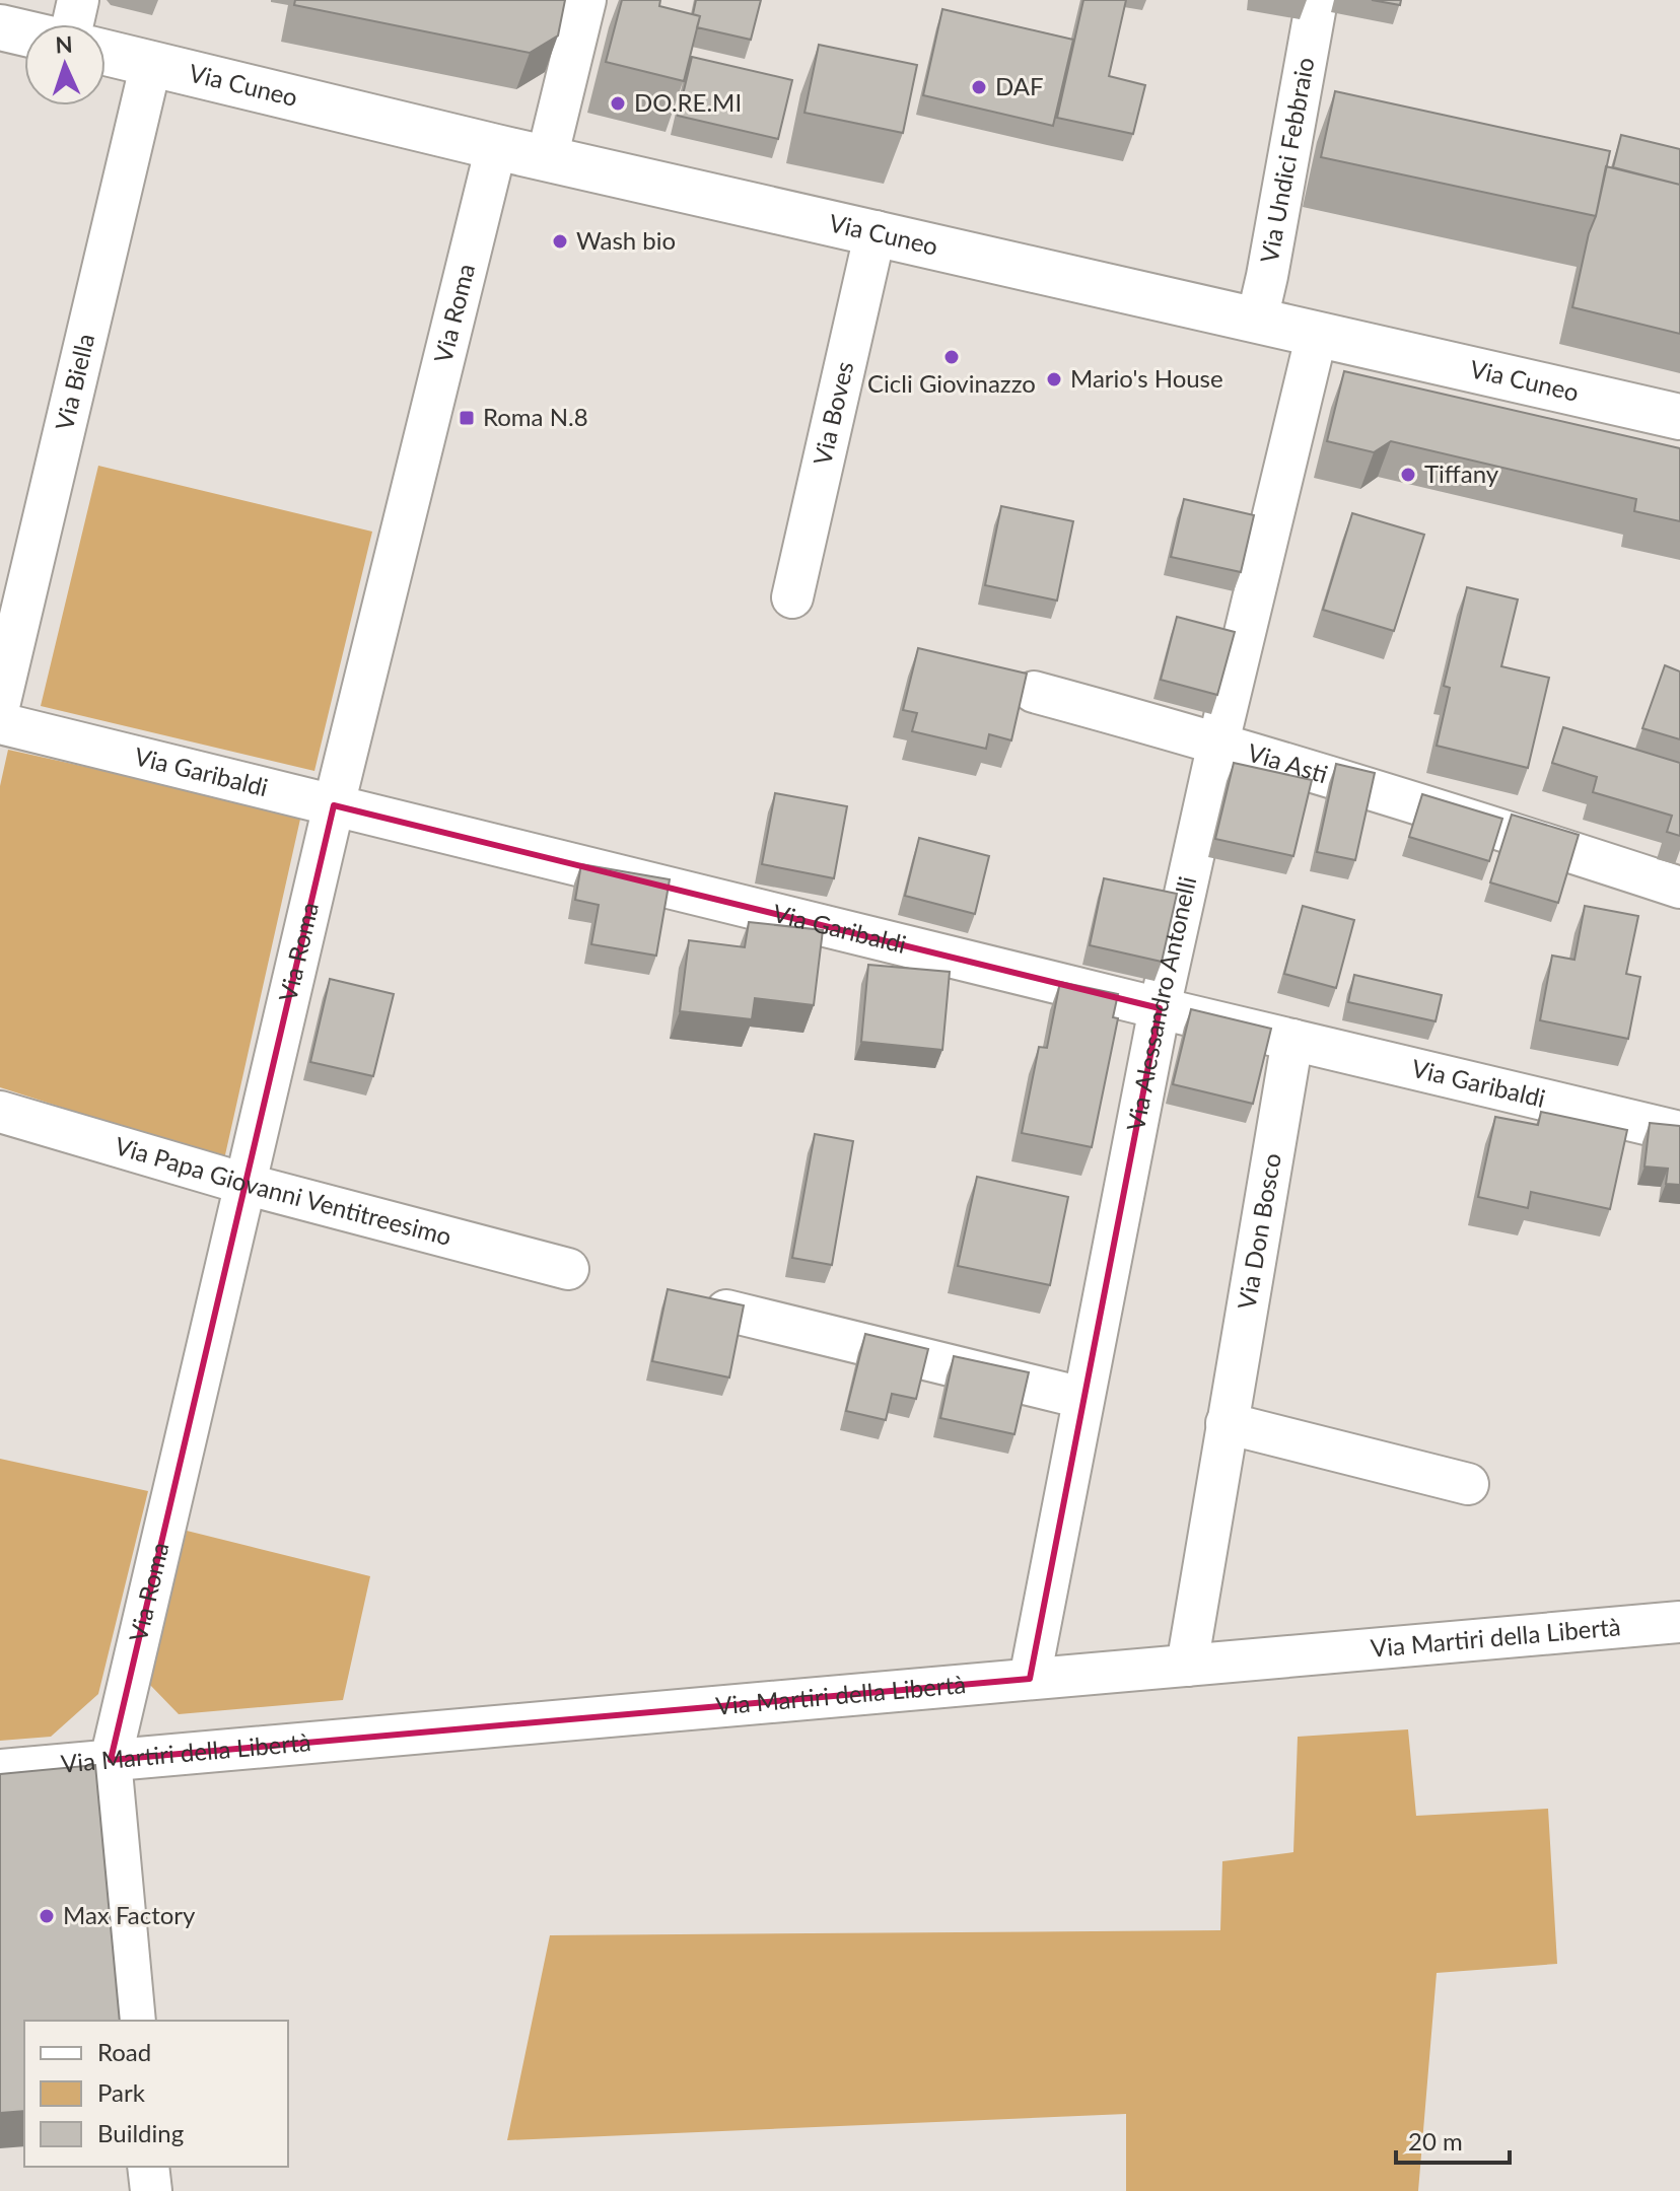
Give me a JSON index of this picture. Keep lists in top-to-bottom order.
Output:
{
  "streets": {
    "main road": ["Via Cuneo"],
    "street": [
      "Via Undici Febbraio",
      "Via Roma",
      "Via Biella",
      "Via Boves",
      "Via Asti",
      "Via Garibaldi",
      "Via Alessandro Antonelli",
      "Via Papa Giovanni Ventitreesimo",
      "Via Don Bosco",
      "Via Martiri della Libertà"
    ]
  },
  "crossings": [
    ["Via Cuneo", "Via Undici Febbraio"],
    ["Via Cuneo", "Via Roma"],
    ["Via Cuneo", "Via Biella"],
    ["Via Cuneo", "Via Boves"],
    ["Via Cuneo", "Via Alessandro Antonelli"],
    ["Via Roma", "Via Garibaldi"],
    ["Via Roma", "Via Papa Giovanni Ventitreesimo"],
    ["Via Roma", "Via Martiri della Libertà"],
    ["Via Asti", "Via Alessandro Antonelli"],
    ["Via Garibaldi", "Via Alessandro Antonelli"],
    ["Via Garibaldi", "Via Don Bosco"],
    ["Via Alessandro Antonelli", "Via Martiri della Libertà"],
    ["Via Don Bosco", "Via Martiri della Libertà"]
  ],
  "places": {
    "other": [
      "DAF",
      "DO.RE.MI",
      "Wash bio",
      "Cicli Giovinazzo",
      "Mario's House",
      "Tiffany",
      "Max Factory"
    ],
    "transit": ["Roma N.8"]
  },
  "legend": ["Road", "Park", "Building"],
  "scale_bar": "20 m",
  "north": "top"
}
